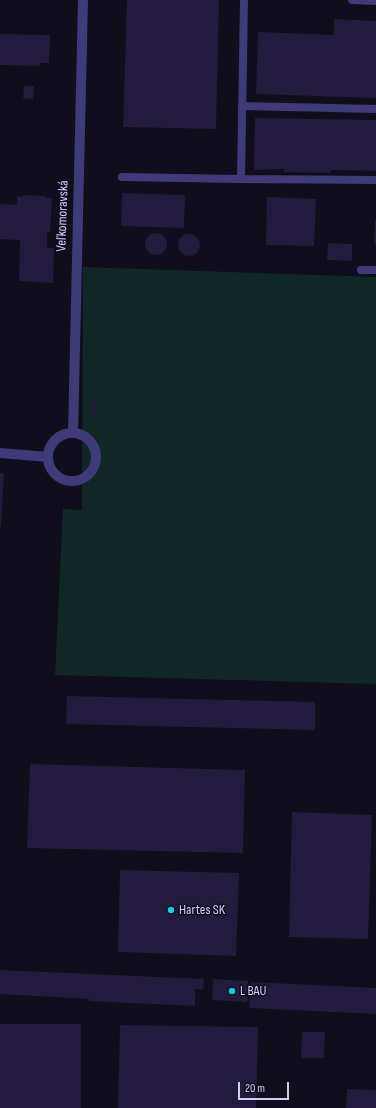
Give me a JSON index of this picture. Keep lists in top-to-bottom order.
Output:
{
  "streets": {
    "street": ["Veľkomoravská"]
  },
  "places": ["Hartes SK", "L BAU"],
  "scale_bar": "20 m"
}
